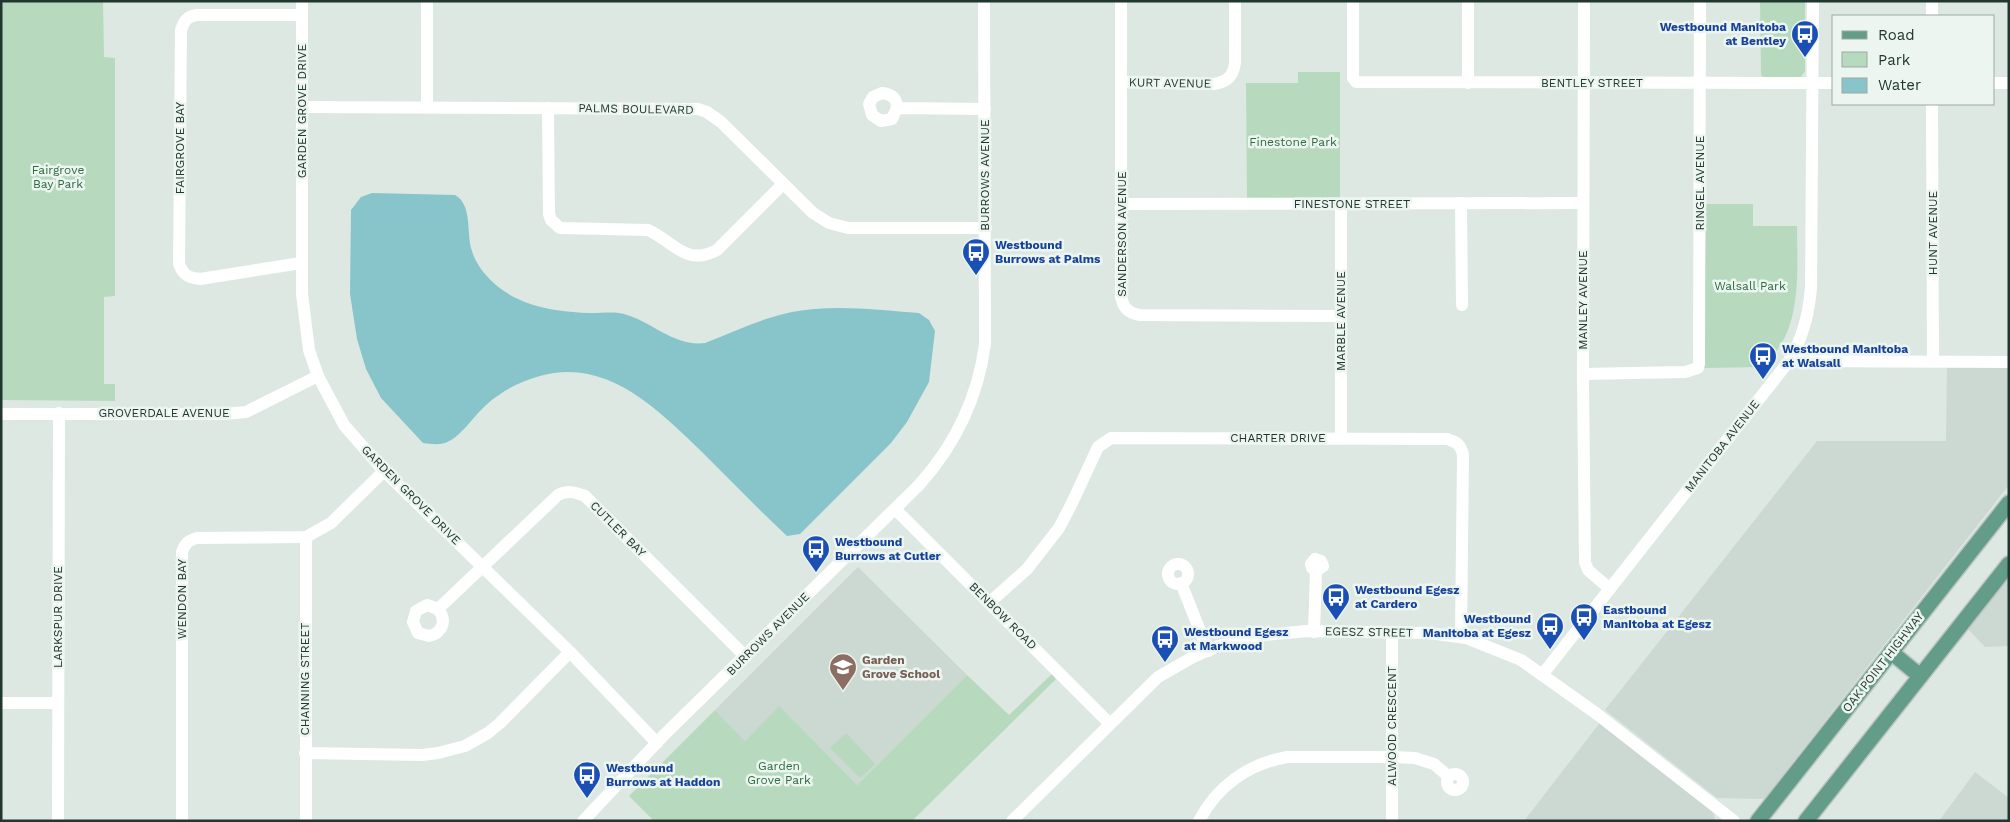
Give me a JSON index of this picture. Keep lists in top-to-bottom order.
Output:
{
  "streets": {
    "main road": ["OAK POINT HIGHWAY"],
    "street": [
      "KURT AVENUE",
      "BENTLEY STREET",
      "PALMS BOULEVARD",
      "GARDEN GROVE DRIVE",
      "FAIRGROVE BAY",
      "BURROWS AVENUE",
      "RINGEL AVENUE",
      "FINESTONE STREET",
      "HUNT AVENUE",
      "SANDERSON AVENUE",
      "MANLEY AVENUE",
      "MARBLE AVENUE",
      "GROVERDALE AVENUE",
      "CHARTER DRIVE",
      "MANITOBA AVENUE",
      "CUTLER BAY",
      "WENDON BAY",
      "BENBOW ROAD",
      "LARKSPUR DRIVE",
      "EGESZ STREET",
      "CHANNING STREET",
      "ALWOOD CRESCENT"
    ]
  },
  "crossings": [
    ["KURT AVENUE", "SANDERSON AVENUE"],
    ["BENTLEY STREET", "RINGEL AVENUE"],
    ["BENTLEY STREET", "MANLEY AVENUE"],
    ["BENTLEY STREET", "MANITOBA AVENUE"],
    ["PALMS BOULEVARD", "GARDEN GROVE DRIVE"],
    ["PALMS BOULEVARD", "BURROWS AVENUE"],
    ["GARDEN GROVE DRIVE", "FAIRGROVE BAY"],
    ["GARDEN GROVE DRIVE", "BURROWS AVENUE"],
    ["GARDEN GROVE DRIVE", "GROVERDALE AVENUE"],
    ["GARDEN GROVE DRIVE", "CUTLER BAY"],
    ["GARDEN GROVE DRIVE", "WENDON BAY"],
    ["BURROWS AVENUE", "CUTLER BAY"],
    ["BURROWS AVENUE", "BENBOW ROAD"],
    ["RINGEL AVENUE", "MANLEY AVENUE"],
    ["FINESTONE STREET", "SANDERSON AVENUE"],
    ["FINESTONE STREET", "MANLEY AVENUE"],
    ["FINESTONE STREET", "MARBLE AVENUE"],
    ["SANDERSON AVENUE", "MARBLE AVENUE"],
    ["MANLEY AVENUE", "MANITOBA AVENUE"],
    ["MARBLE AVENUE", "CHARTER DRIVE"],
    ["GROVERDALE AVENUE", "LARKSPUR DRIVE"],
    ["CHARTER DRIVE", "BENBOW ROAD"],
    ["CHARTER DRIVE", "EGESZ STREET"],
    ["MANITOBA AVENUE", "EGESZ STREET"],
    ["WENDON BAY", "CHANNING STREET"],
    ["BENBOW ROAD", "EGESZ STREET"],
    ["EGESZ STREET", "ALWOOD CRESCENT"]
  ],
  "parks": [
    "Finestone Park",
    "Fairgrove Bay Park",
    "Walsall Park",
    "Garden Grove Park"
  ],
  "places": {
    "bus stop": [
      "Westbound Manitoba at Bentley",
      "Westbound Burrows at Palms",
      "Westbound Manitoba at Walsall",
      "Westbound Burrows at Cutler",
      "Westbound Egesz at Cardero",
      "Eastbound Manitoba at Egesz",
      "Westbound Manitoba at Egesz",
      "Westbound Egesz at Markwood",
      "Westbound Burrows at Haddon"
    ],
    "school or university": ["Garden Grove School"]
  },
  "legend": ["Road", "Park", "Water"]
}
